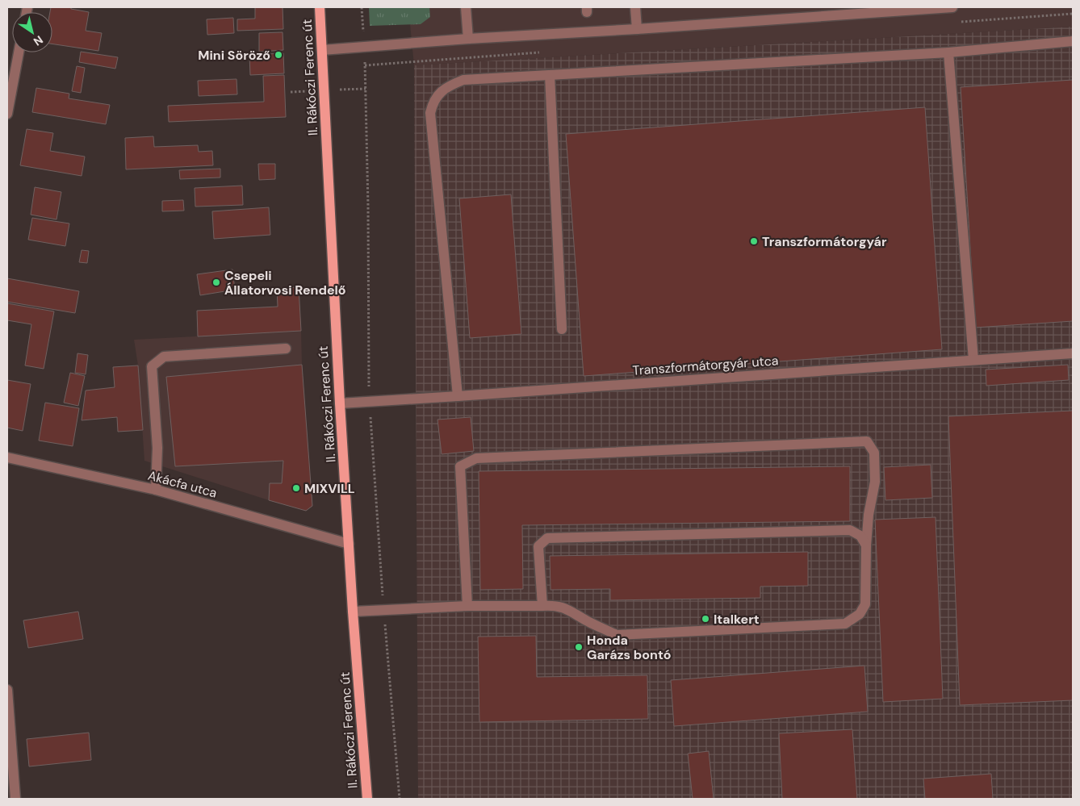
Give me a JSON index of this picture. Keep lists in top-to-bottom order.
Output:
{
  "streets": {
    "main road": ["II. Rákóczi Ferenc út"],
    "street": ["Transzformátorgyár utca", "Akácfa utca"]
  },
  "crossings": [
    ["II. Rákóczi Ferenc út", "Transzformátorgyár utca"],
    ["II. Rákóczi Ferenc út", "Akácfa utca"]
  ],
  "places": [
    "Mini Söröző",
    "Transzformátorgyár",
    "Csepeli Állatorvosi Rendelő",
    "MIXVILL",
    "Italkert",
    "Honda Garázs bontó"
  ],
  "north": "bottom right"
}
